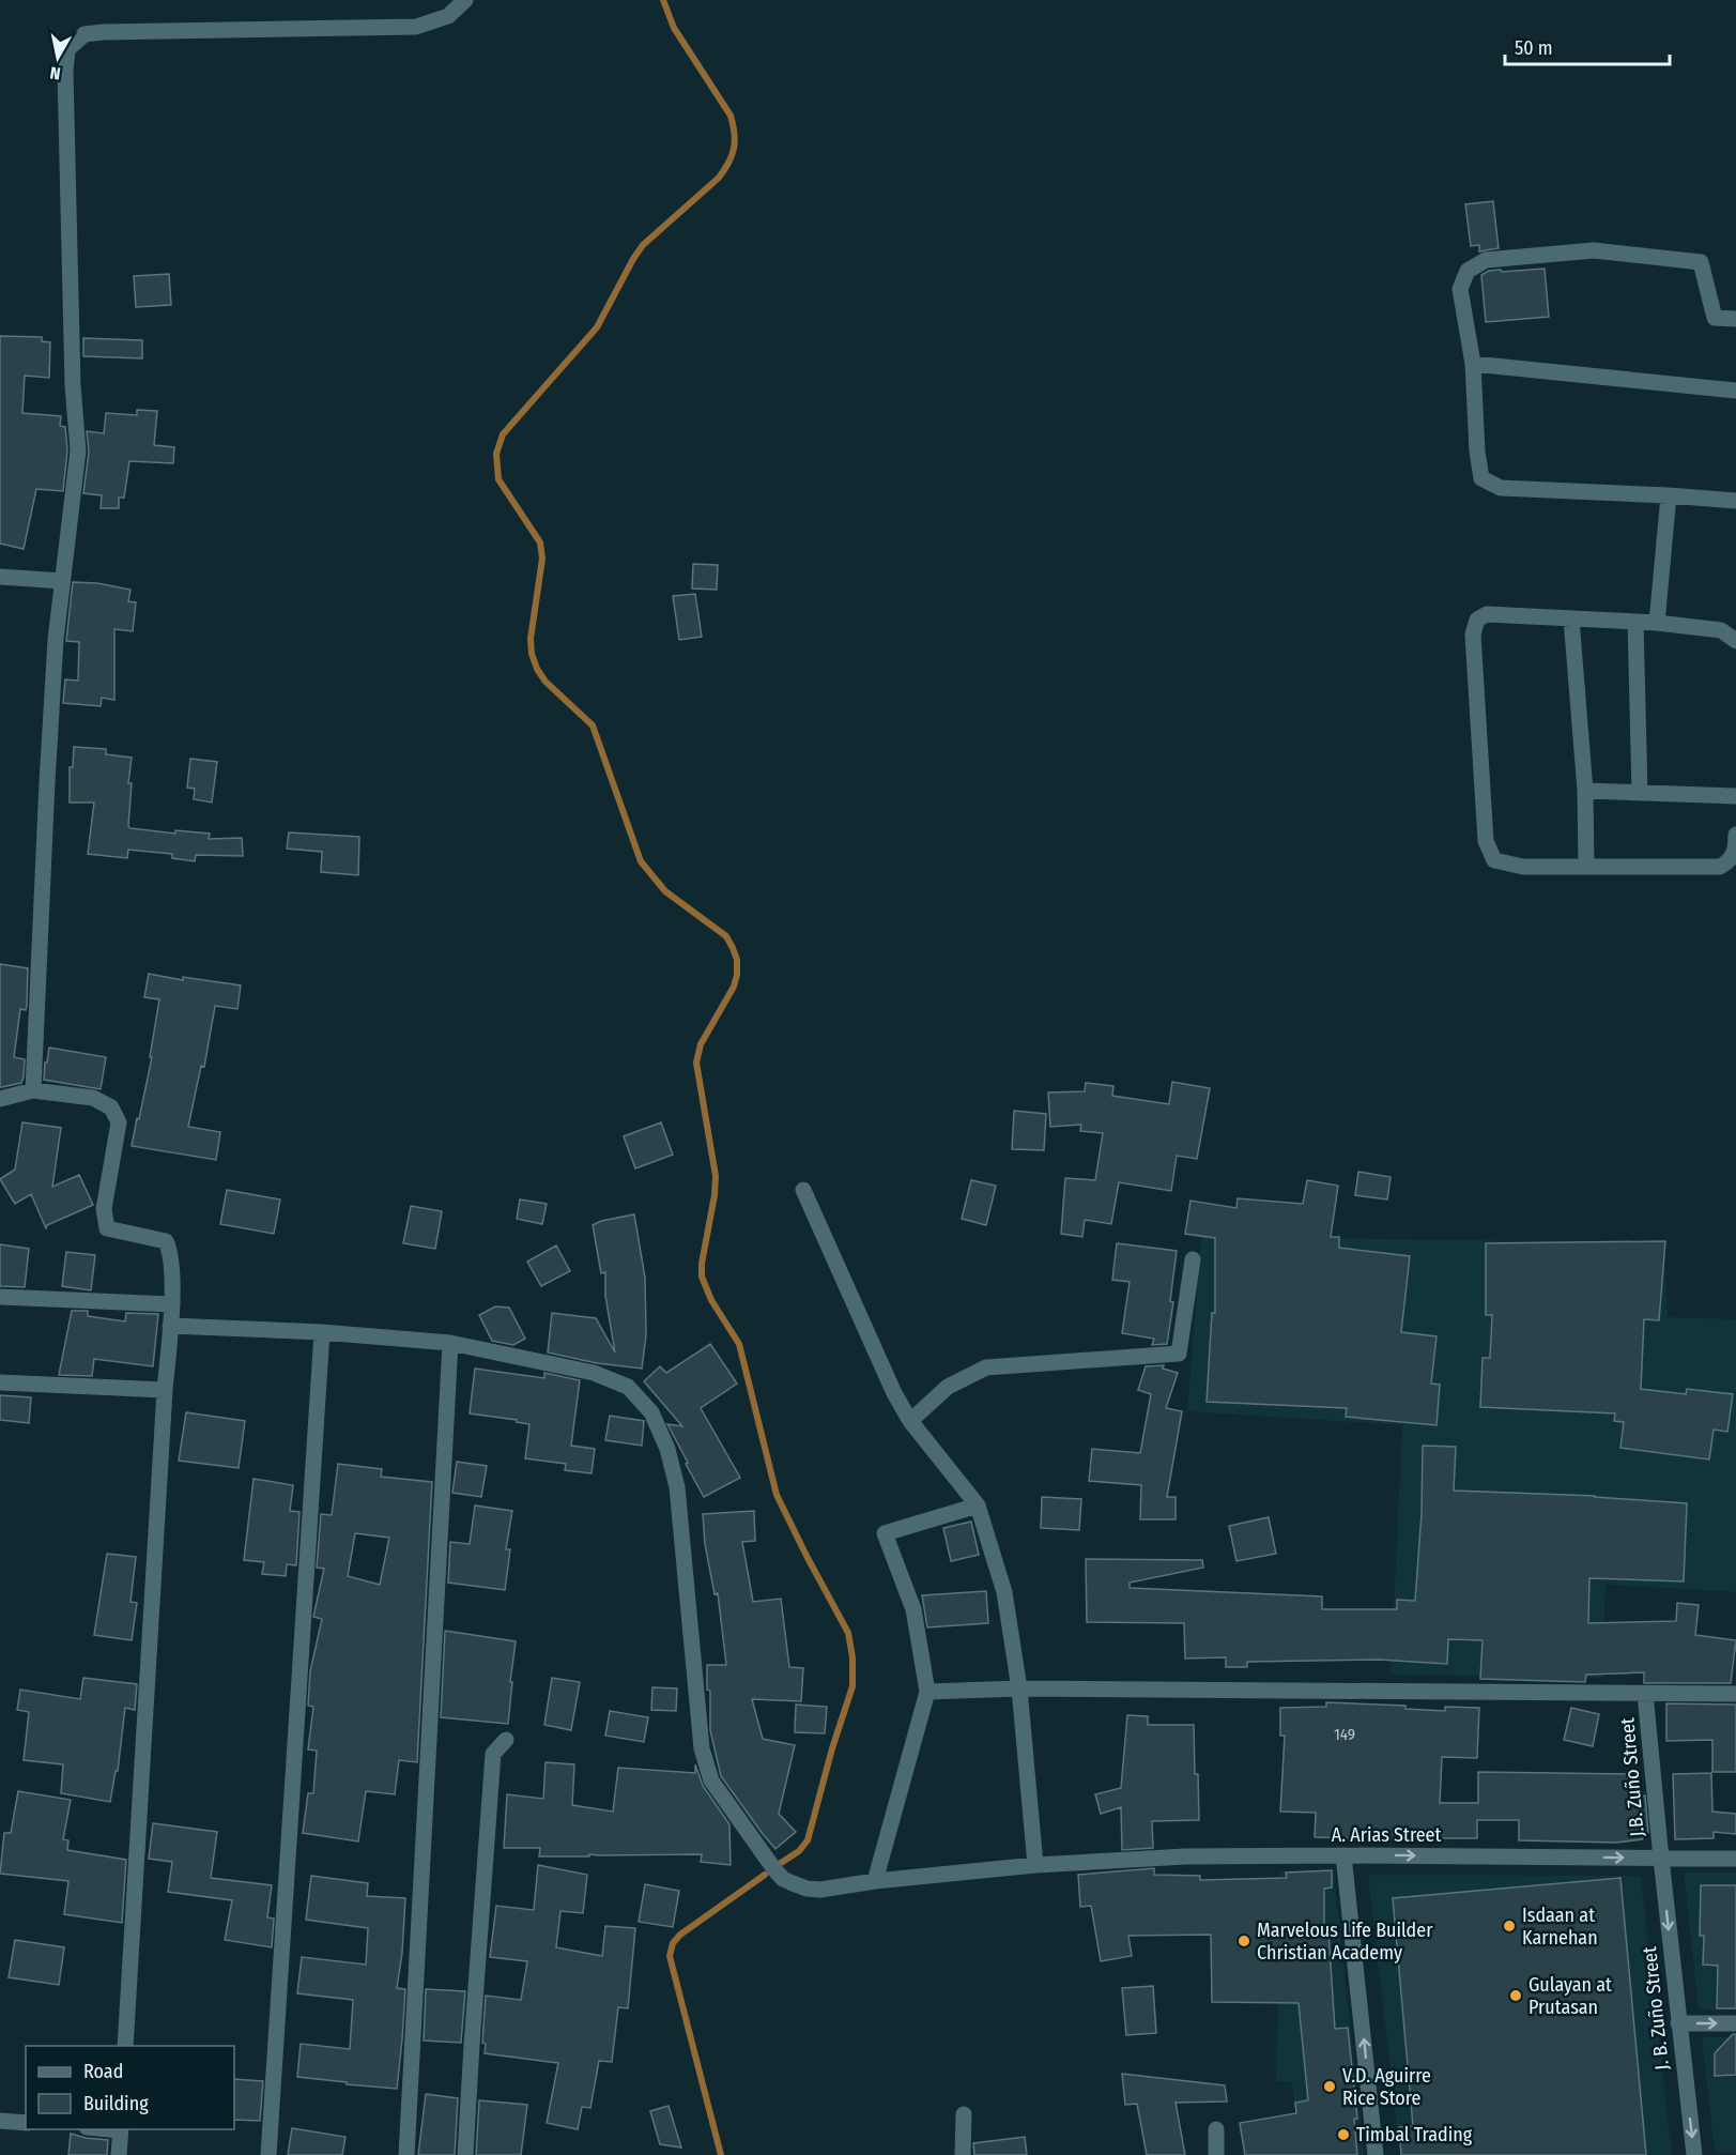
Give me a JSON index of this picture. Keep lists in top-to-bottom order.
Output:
{
  "streets": {
    "street": ["J.B. Zuño Street", "A. Arias Street", "J. B. Zuño Street"]
  },
  "crossings": [
    ["J.B. Zuño Street", "A. Arias Street"],
    ["J.B. Zuño Street", "J. B. Zuño Street"],
    ["A. Arias Street", "J. B. Zuño Street"]
  ],
  "one_way": ["J. B. Zuño Street"],
  "places": [
    "Isdaan at Karnehan",
    "Marvelous Life Builder Christian Academy",
    "Gulayan at Prutasan",
    "V.D. Aguirre Rice Store",
    "Timbal Trading"
  ],
  "house_numbers": ["149"],
  "legend": ["Road", "Building"],
  "scale_bar": "50 m",
  "north": "bottom"
}
